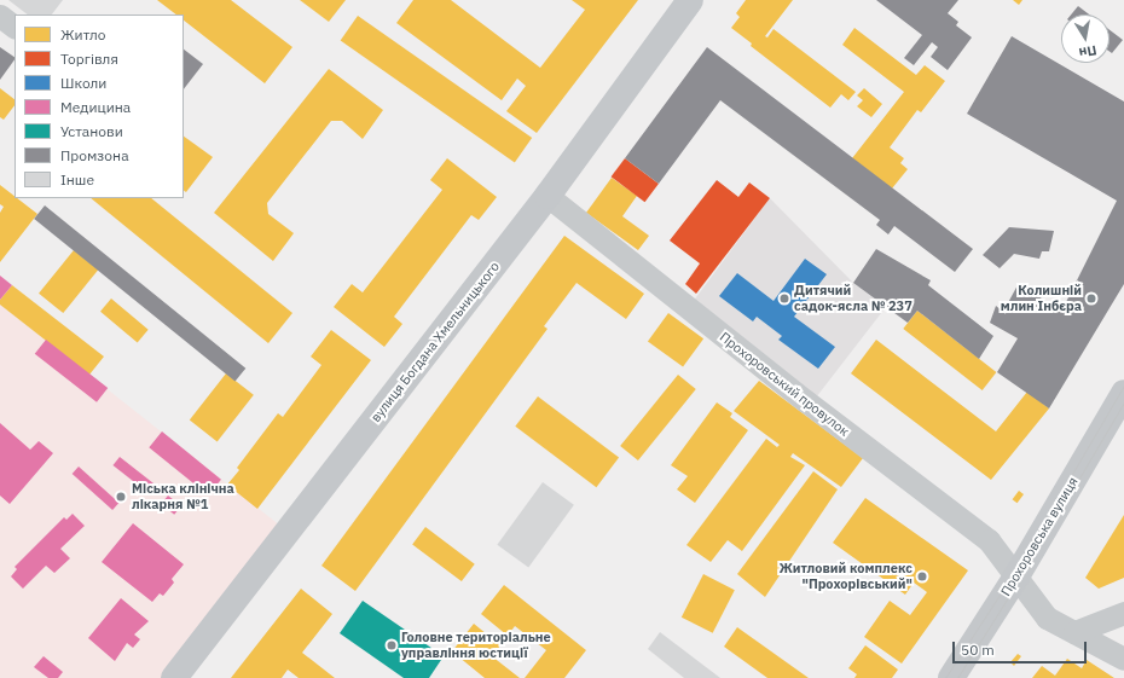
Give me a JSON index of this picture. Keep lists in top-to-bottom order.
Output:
{
  "streets": {
    "main road": ["вулиця Богдана Хмельницького", "Прохоровська вулиця"],
    "street": ["Прохоровський провулок"]
  },
  "crossings": [
    ["вулиця Богдана Хмельницького", "Прохоровський провулок"],
    ["Прохоровський провулок", "Прохоровська вулиця"]
  ],
  "places": [
    "Дитячий садок-ясла № 237",
    "Колишній млин Інбєра",
    "Міська клінічна лікарня №1",
    "Житловий комплекс \"Прохорівський\"",
    "Головне територіальне управління юстиції"
  ],
  "legend": [
    "Житло",
    "Торгівля",
    "Школи",
    "Медицина",
    "Установи",
    "Промзона",
    "Інше"
  ],
  "scale_bar": "50 m",
  "north": "bottom"
}
